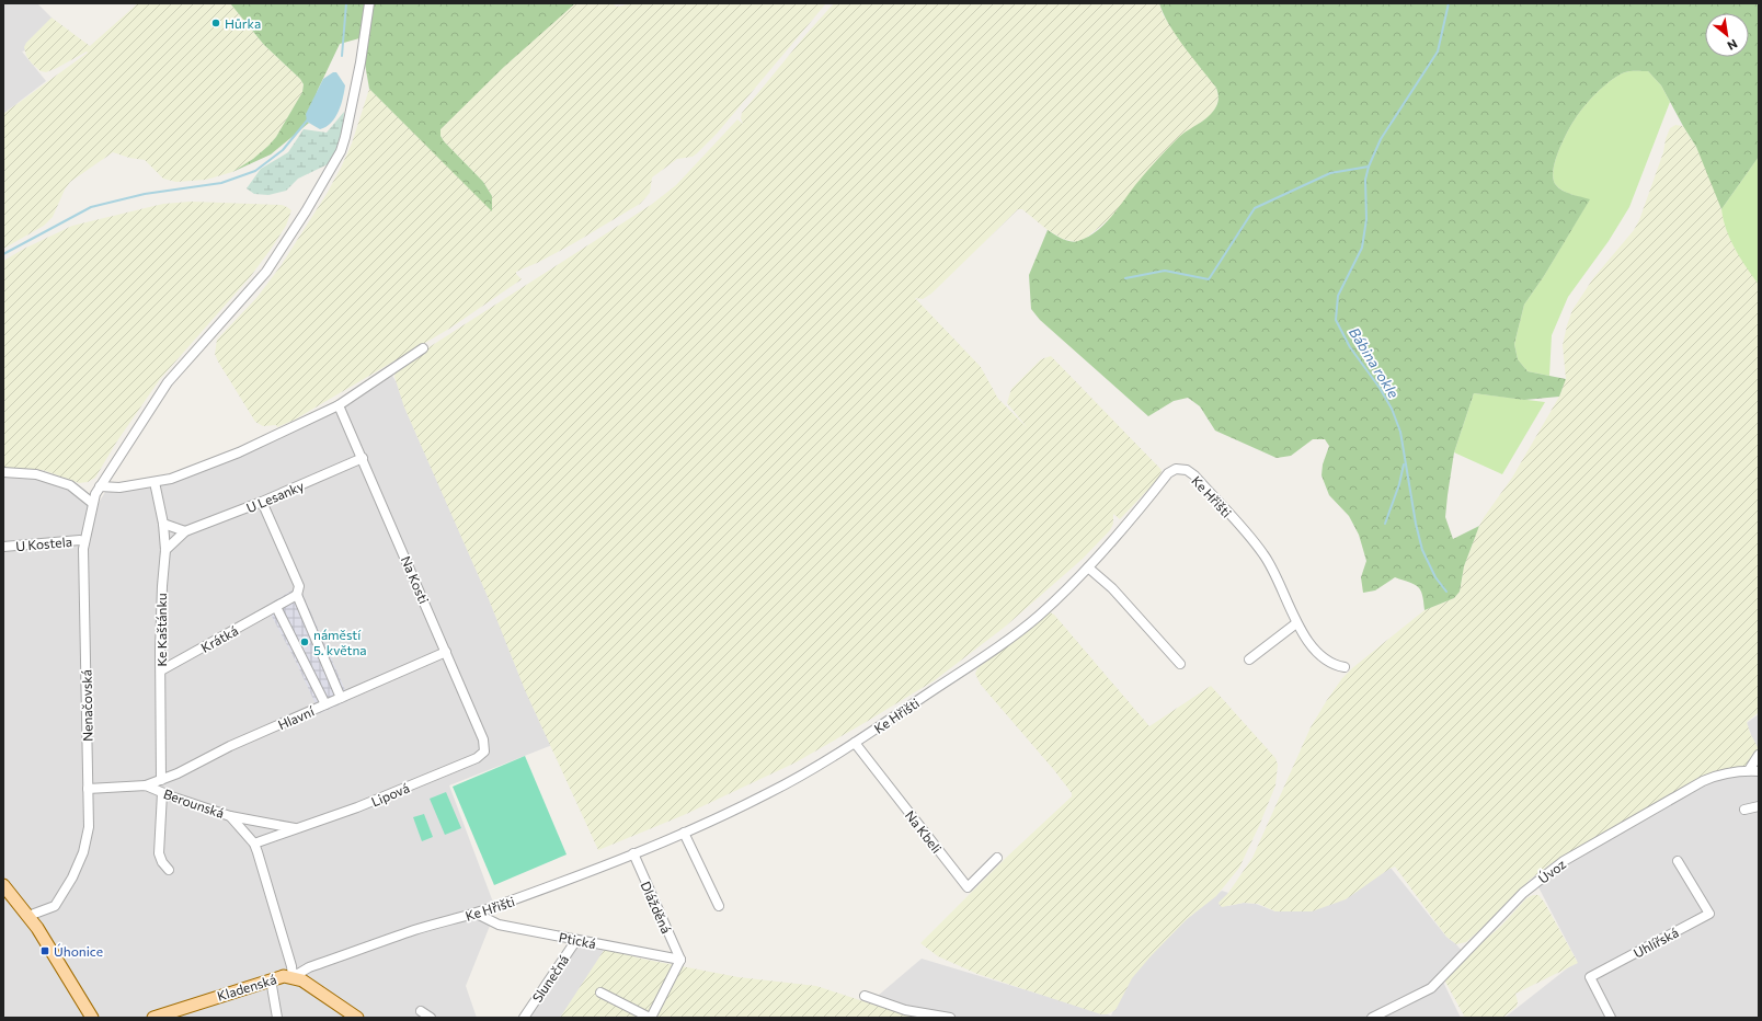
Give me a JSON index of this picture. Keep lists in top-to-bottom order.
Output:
{
  "streets": {
    "main road": ["Kladenská"],
    "street": [
      "U Lesanky",
      "Ke Hřišti",
      "U Kostela",
      "Na Kosti",
      "Ke Kaštánku",
      "Krátká",
      "Nenačovská",
      "Hlavní",
      "Lipová",
      "Berounská",
      "Na Kbeli",
      "Úvoz",
      "Dlážděná",
      "Ptická",
      "Uhlířská",
      "Slunečná"
    ]
  },
  "crossings": [
    ["U Lesanky", "Na Kosti"],
    ["U Lesanky", "Ke Kaštánku"],
    ["Ke Hřišti", "Berounská"],
    ["Ke Hřišti", "Na Kbeli"],
    ["Ke Hřišti", "Dlážděná"],
    ["Ke Hřišti", "Ptická"],
    ["Ke Hřišti", "Kladenská"],
    ["U Kostela", "Nenačovská"],
    ["Na Kosti", "Hlavní"],
    ["Na Kosti", "Lipová"],
    ["Ke Kaštánku", "Krátká"],
    ["Ke Kaštánku", "Hlavní"],
    ["Nenačovská", "Berounská"],
    ["Hlavní", "Berounská"],
    ["Lipová", "Berounská"],
    ["Berounská", "Kladenská"],
    ["Dlážděná", "Ptická"],
    ["Ptická", "Slunečná"]
  ],
  "water": ["Bábina rokle"],
  "places": {
    "other": ["Hůrka", "náměstí 5. května"],
    "transit": ["Úhonice"]
  },
  "north": "bottom right"
}
